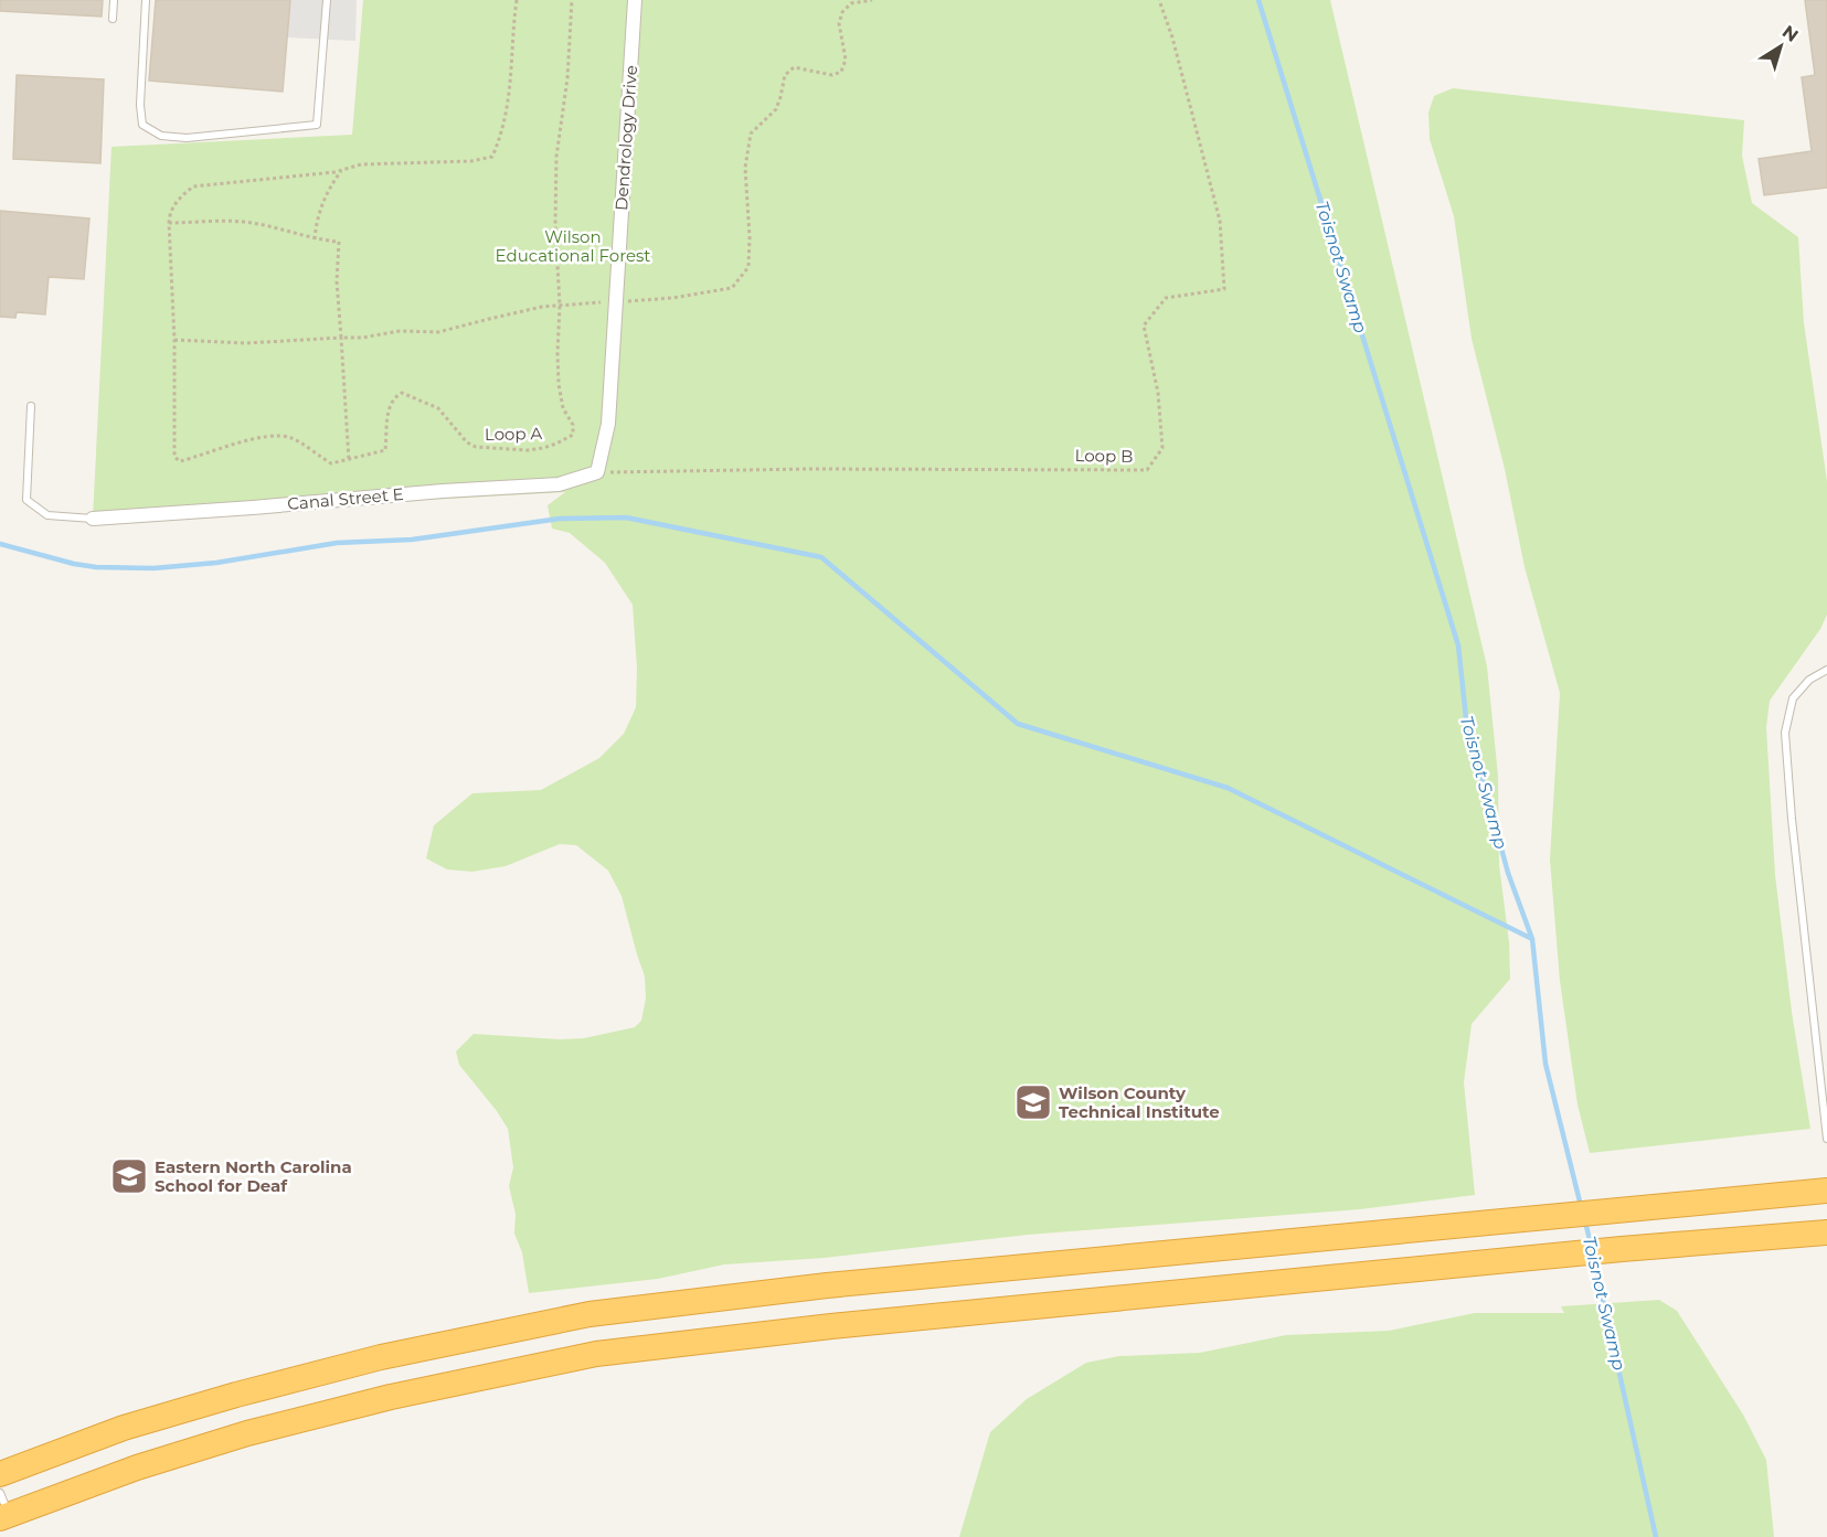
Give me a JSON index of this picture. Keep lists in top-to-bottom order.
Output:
{
  "streets": {
    "street": ["Dendrology Drive", "Canal Street E"],
    "path": ["Loop A", "Loop B"]
  },
  "crossings": [
    ["Dendrology Drive", "Loop B"],
    ["Dendrology Drive", "Canal Street E"],
    ["Loop B", "Canal Street E"]
  ],
  "water": ["Toisnot Swamp"],
  "parks": ["Wilson Educational Forest"],
  "places": {
    "school or university": ["Wilson County Technical Institute", "Eastern North Carolina School for Deaf"]
  },
  "north": "top right"
}
